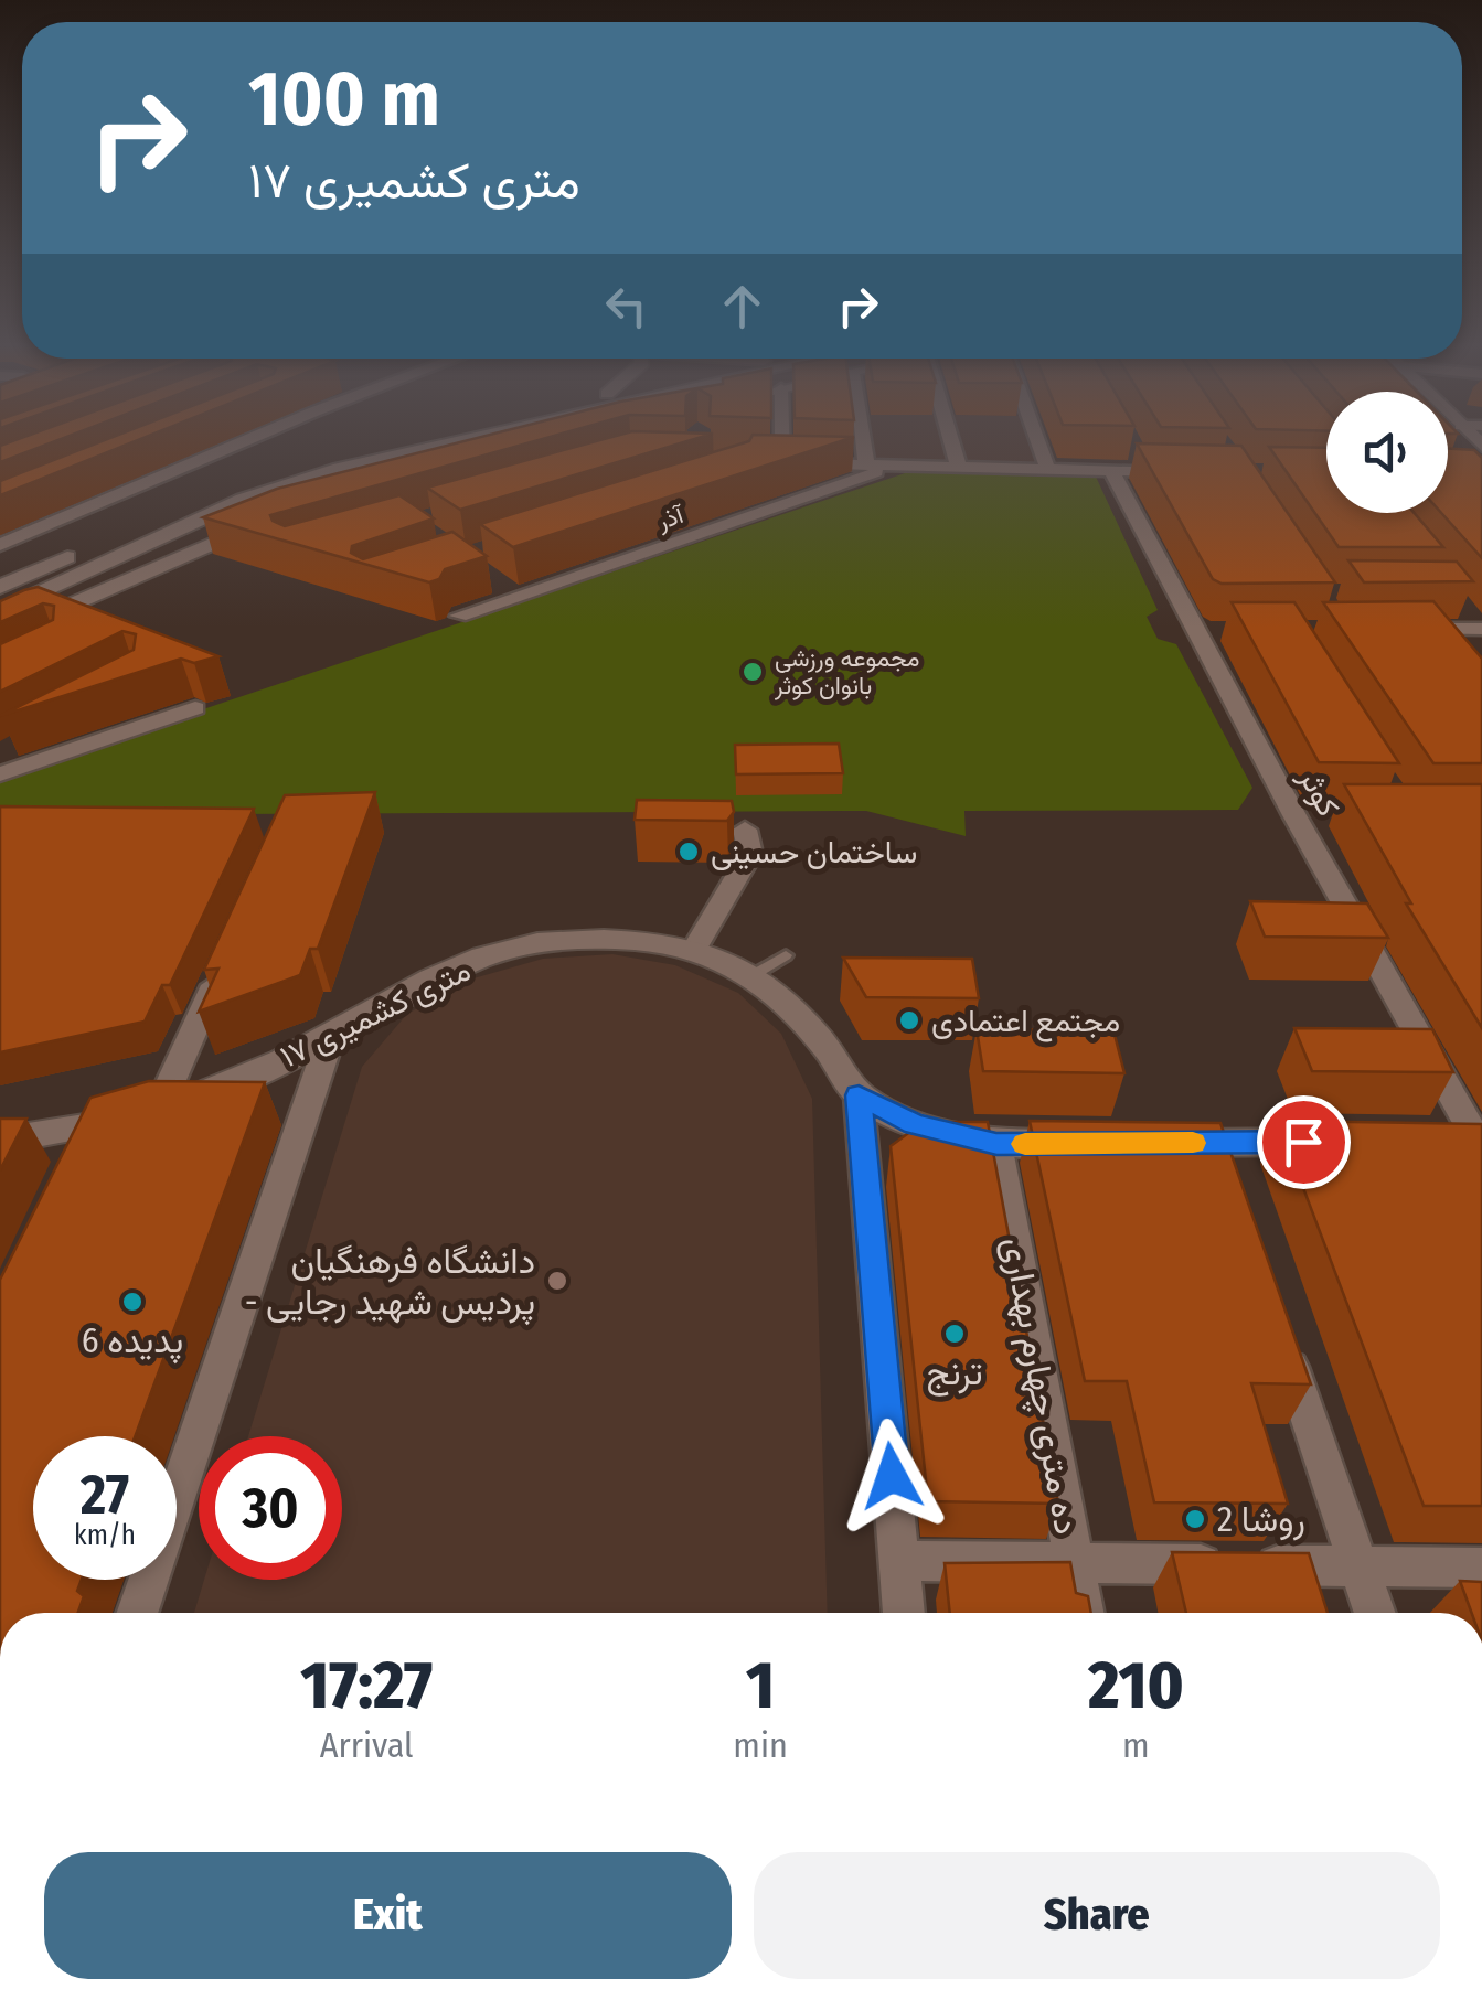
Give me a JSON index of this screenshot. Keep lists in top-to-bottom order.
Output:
{
  "streets": {
    "main road": ["۱۷ متری کشمیری"],
    "street": ["آذر", "کوثر", "ده متری چهارم بهداری"]
  },
  "crossings": [
    ["۱۷ متری کشمیری", "ده متری چهارم بهداری"]
  ],
  "places": [
    "مجموعه ورزشی بانوان کوثر",
    "ساختمان حسینی",
    "مجتمع اعتمادی",
    "دانشگاه فرهنگیان - پردیس شهید رجایی",
    "پدیده 6",
    "ترنج",
    "روشا 2"
  ],
  "page": {
    "turn": ["100 m", "۱۷ متری کشمیری"],
    "speed": "27 km/h",
    "limit": "30",
    "eta": [
      "17:27",
      "Arrival",
      "1",
      "min",
      "210",
      "m"
    ],
    "buttons": ["Exit", "Share"]
  }
}
